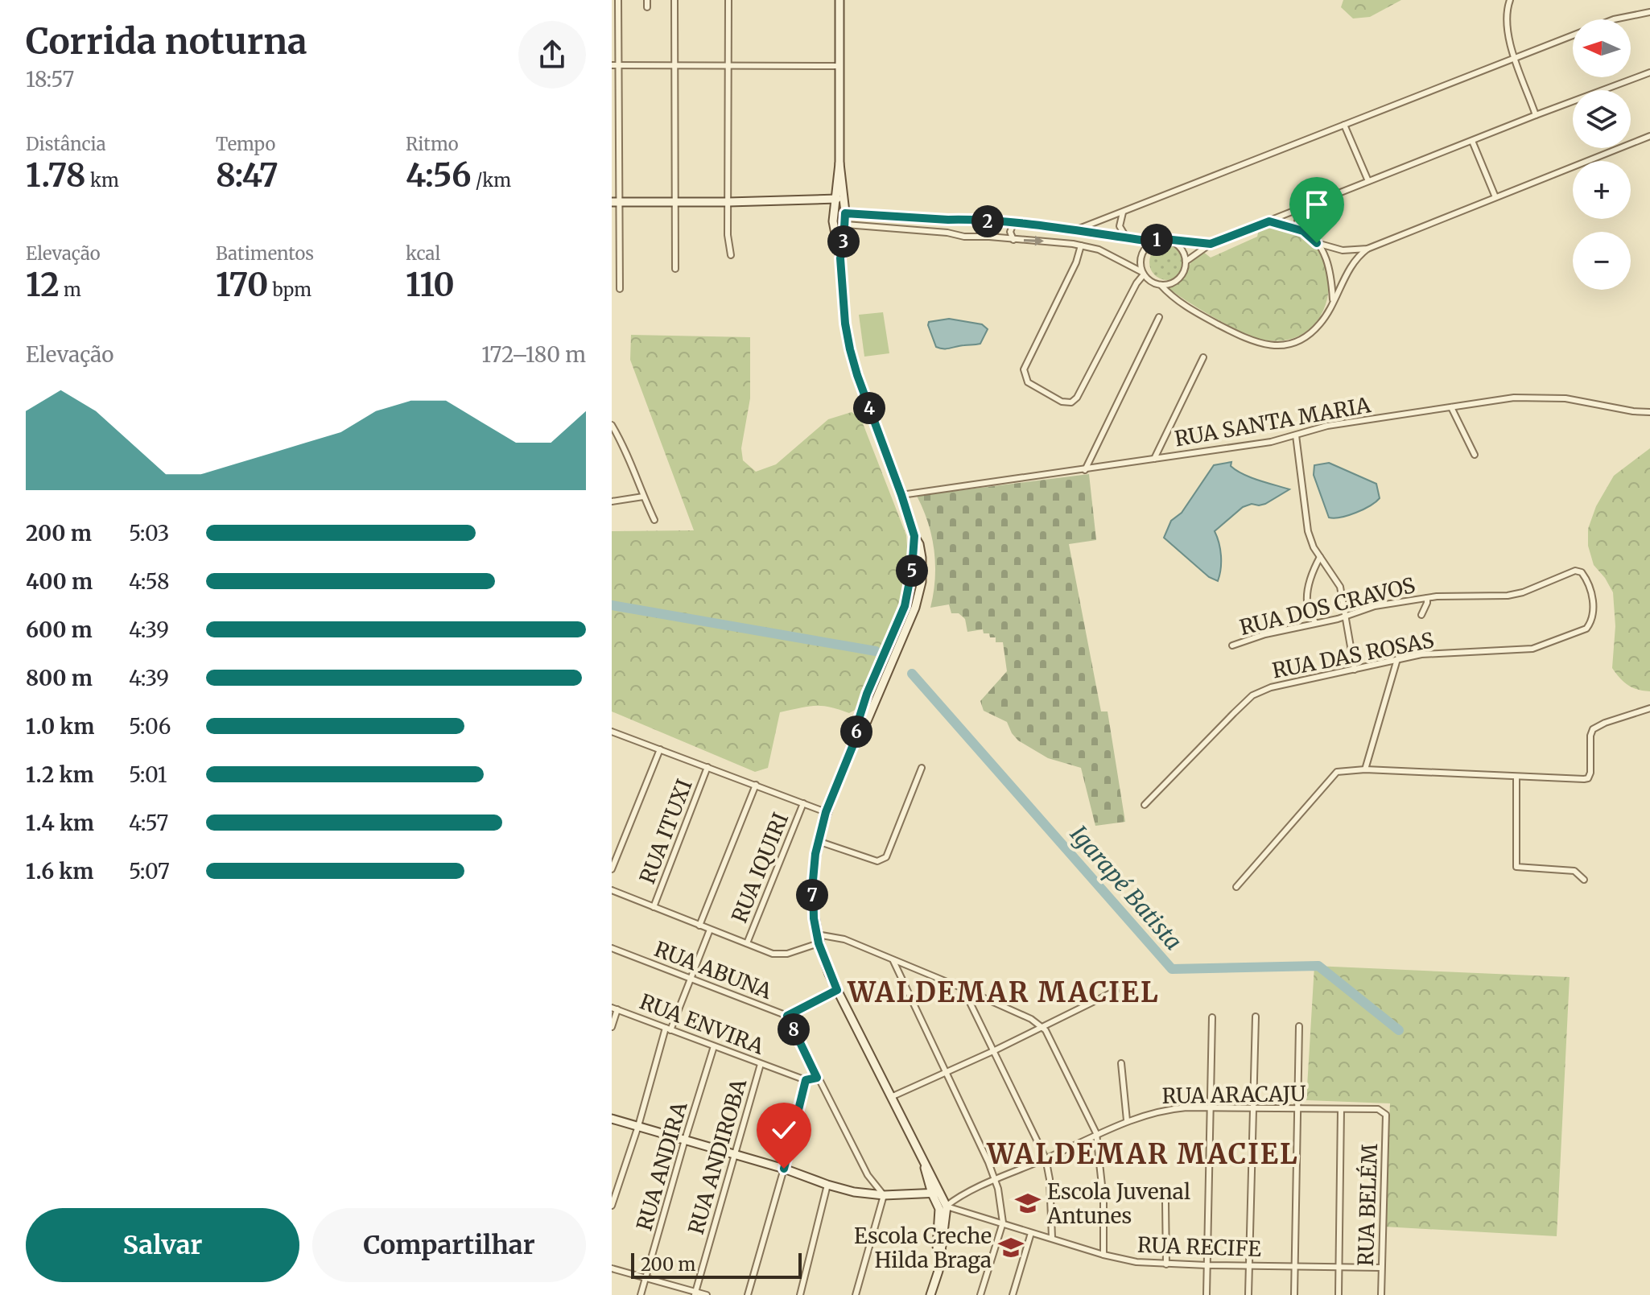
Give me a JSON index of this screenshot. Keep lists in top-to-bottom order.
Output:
{
  "streets": {
    "street": [
      "RUA SANTA MARIA",
      "RUA DOS CRAVOS",
      "RUA DAS ROSAS",
      "RUA ITUXI",
      "RUA IQUIRI",
      "RUA ABUNA",
      "RUA ENVIRA",
      "RUA ARACAJU",
      "RUA ANDIROBA",
      "RUA ANDIRA",
      "RUA BELÉM",
      "RUA RECIFE"
    ]
  },
  "crossings": [
    ["RUA DOS CRAVOS", "RUA DAS ROSAS"],
    ["RUA ENVIRA", "RUA ANDIROBA"],
    ["RUA ENVIRA", "RUA ANDIRA"],
    ["RUA ARACAJU", "RUA BELÉM"],
    ["RUA ARACAJU", "RUA RECIFE"],
    ["RUA BELÉM", "RUA RECIFE"]
  ],
  "districts": ["WALDEMAR MACIEL", "WALDEMAR MACIEL"],
  "water": ["Igarapé Batista"],
  "places": {
    "school or university": ["Escola Juvenal Antunes", "Escola Creche Hilda Braga"]
  },
  "scale_bar": "200 m",
  "north": "left",
  "page": {
    "heading": ["Corrida noturna", "18:57"],
    "map_buttons": ["+", "−"],
    "stats": [
      ["Distância", "1.78 km"],
      ["Tempo", "8:47"],
      ["Ritmo", "4:56 /km"],
      ["Elevação", "12 m"],
      ["Batimentos", "170 bpm"],
      ["kcal", "110"]
    ],
    "pins": [
      "2",
      "1",
      "3",
      "4",
      "5",
      "6",
      "7",
      "8"
    ],
    "chart": ["Elevação", "172–180 m"],
    "list": [
      {
        "name": "200 m",
        "note": "5:03"
      },
      {
        "name": "400 m",
        "note": "4:58"
      },
      {
        "name": "600 m",
        "note": "4:39"
      },
      {
        "name": "800 m",
        "note": "4:39"
      },
      {
        "name": "1.0 km",
        "note": "5:06"
      },
      {
        "name": "1.2 km",
        "note": "5:01"
      },
      {
        "name": "1.4 km",
        "note": "4:57"
      },
      {
        "name": "1.6 km",
        "note": "5:07"
      }
    ],
    "buttons": ["Salvar", "Compartilhar"],
    "scale": "200 m"
  }
}
